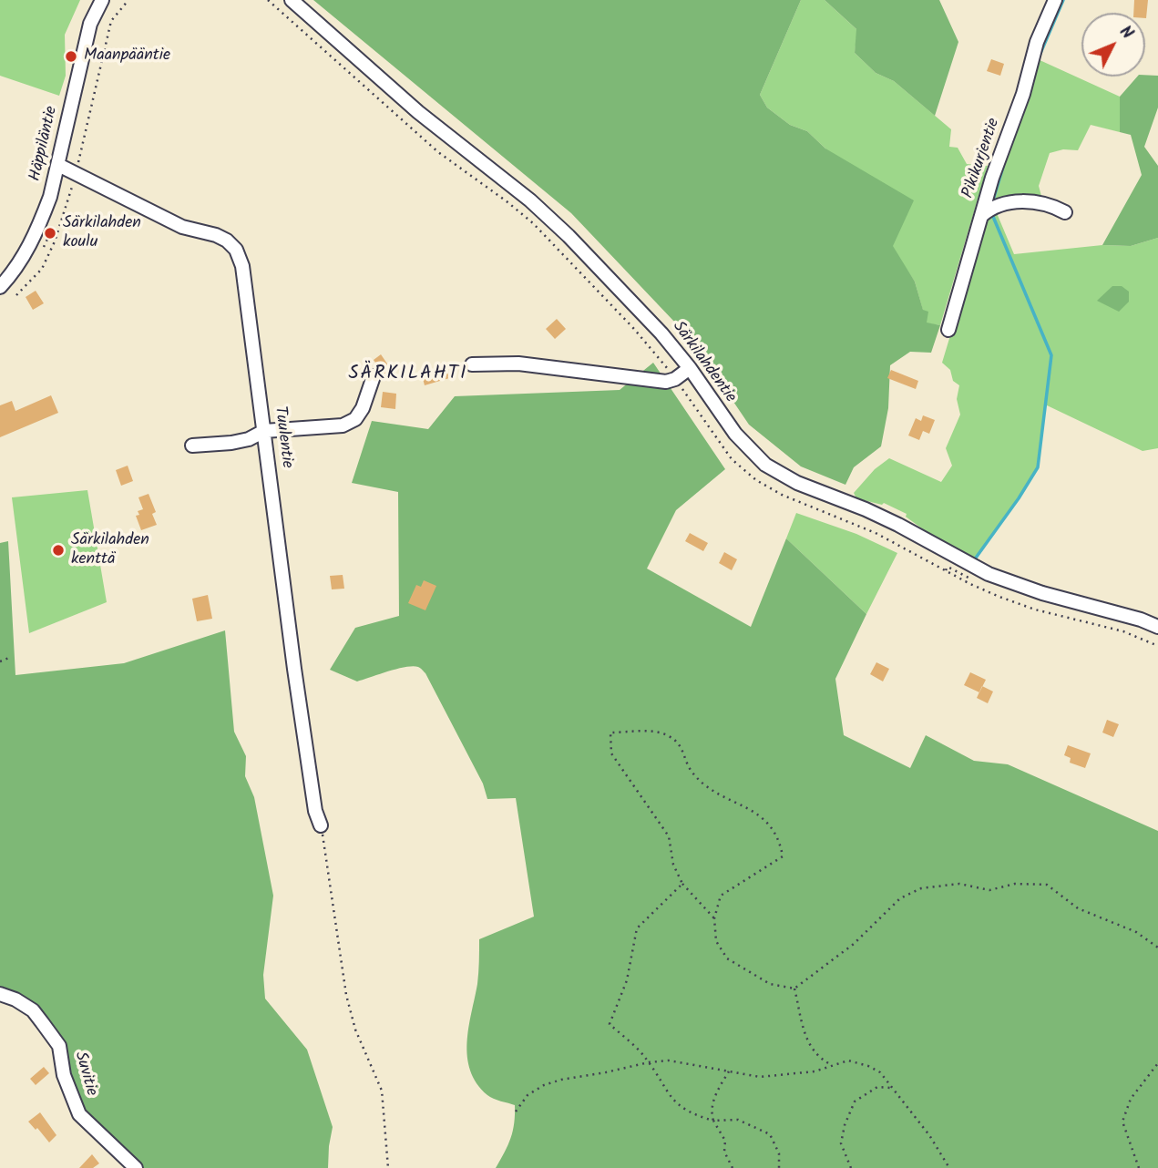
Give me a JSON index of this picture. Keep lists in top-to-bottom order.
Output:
{
  "streets": {
    "street": [
      "Häppiläntie",
      "Pikikurjentie",
      "Särkilahdentie",
      "Tuulentie",
      "Suvitie"
    ]
  },
  "crossings": [
    ["Häppiläntie", "Tuulentie"]
  ],
  "districts": ["SÄRKILAHTI"],
  "places": ["Maanpääntie", "Särkilahden koulu", "Särkilahden kenttä"],
  "north": "top right"
}
